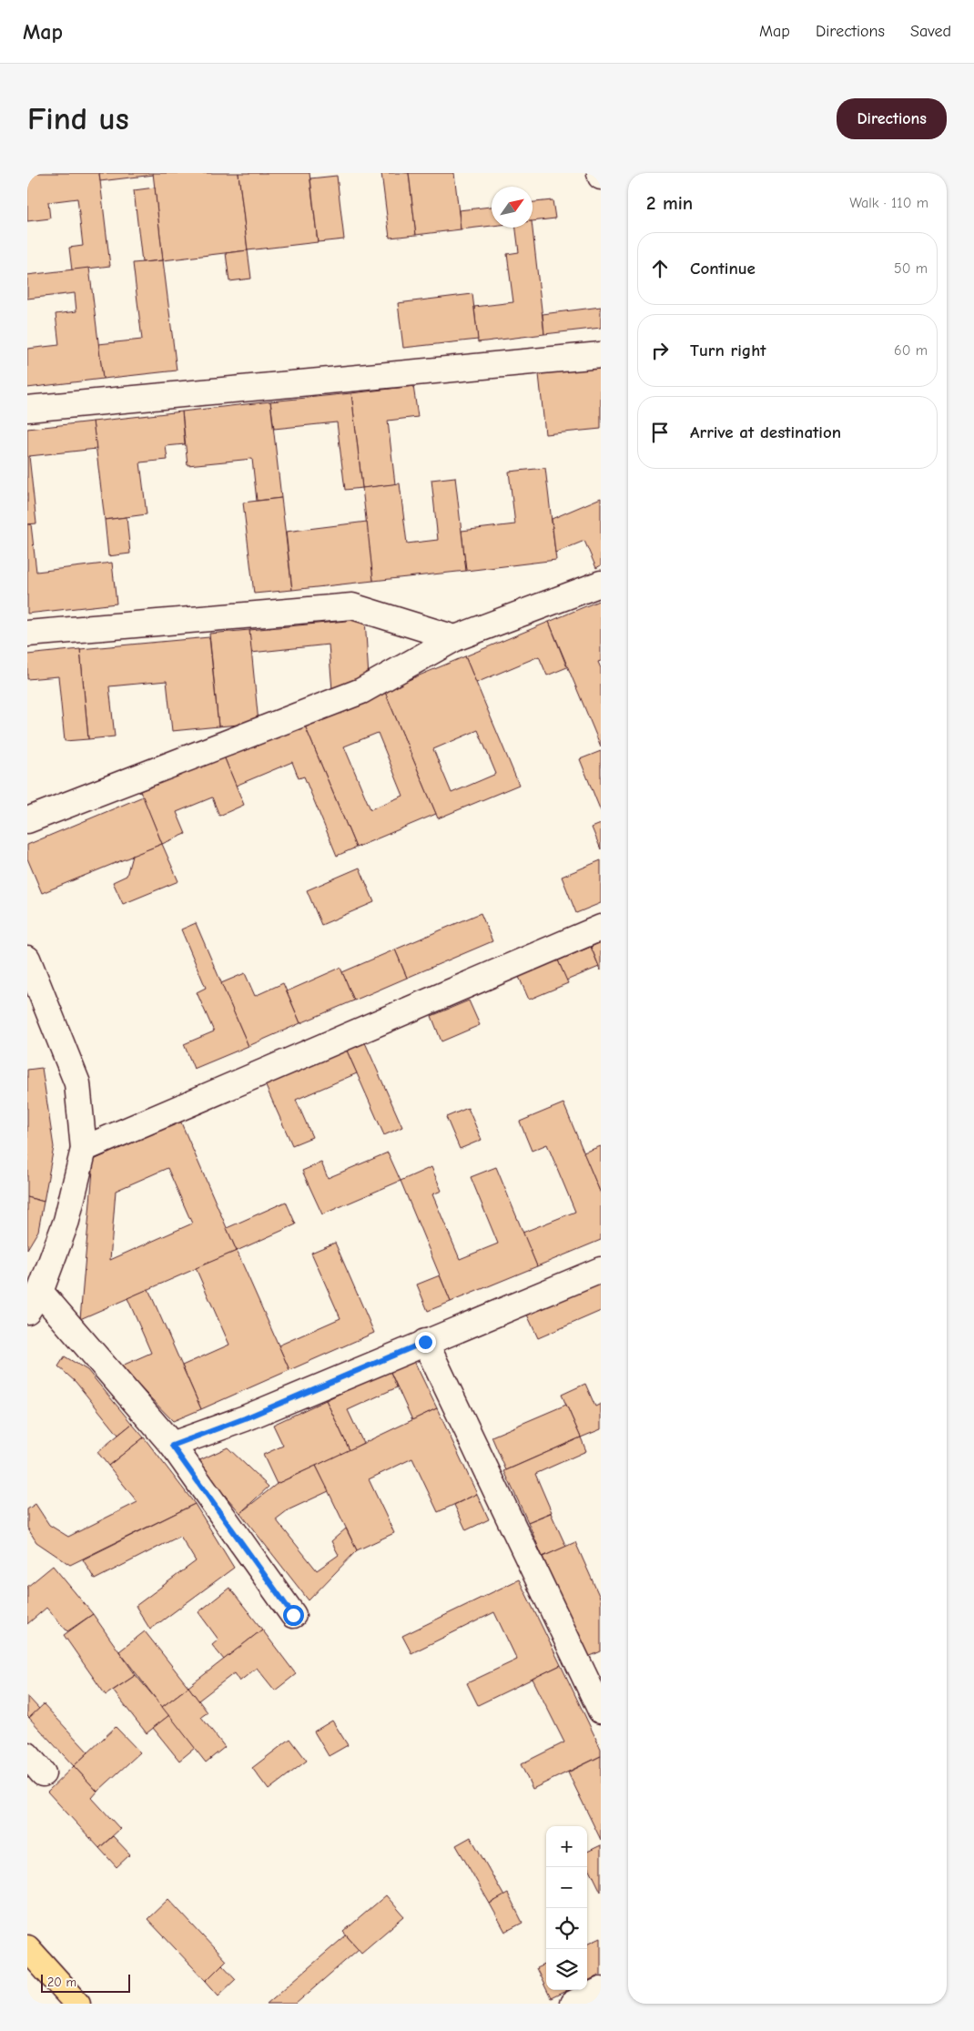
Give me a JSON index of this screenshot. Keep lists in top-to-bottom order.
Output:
{
  "scale_bar": "20 m",
  "north": "top right",
  "page": {
    "header": "Map",
    "nav": ["Map", "Directions", "Saved"],
    "buttons": "Directions",
    "title": "Find us",
    "heading": ["2 min", "Walk · 110 m"],
    "list": [
      ["Continue", "50 m"],
      ["Turn right", "60 m"],
      "Arrive at destination"
    ],
    "map_buttons": ["+", "−"],
    "scale": "20 m"
  }
}
